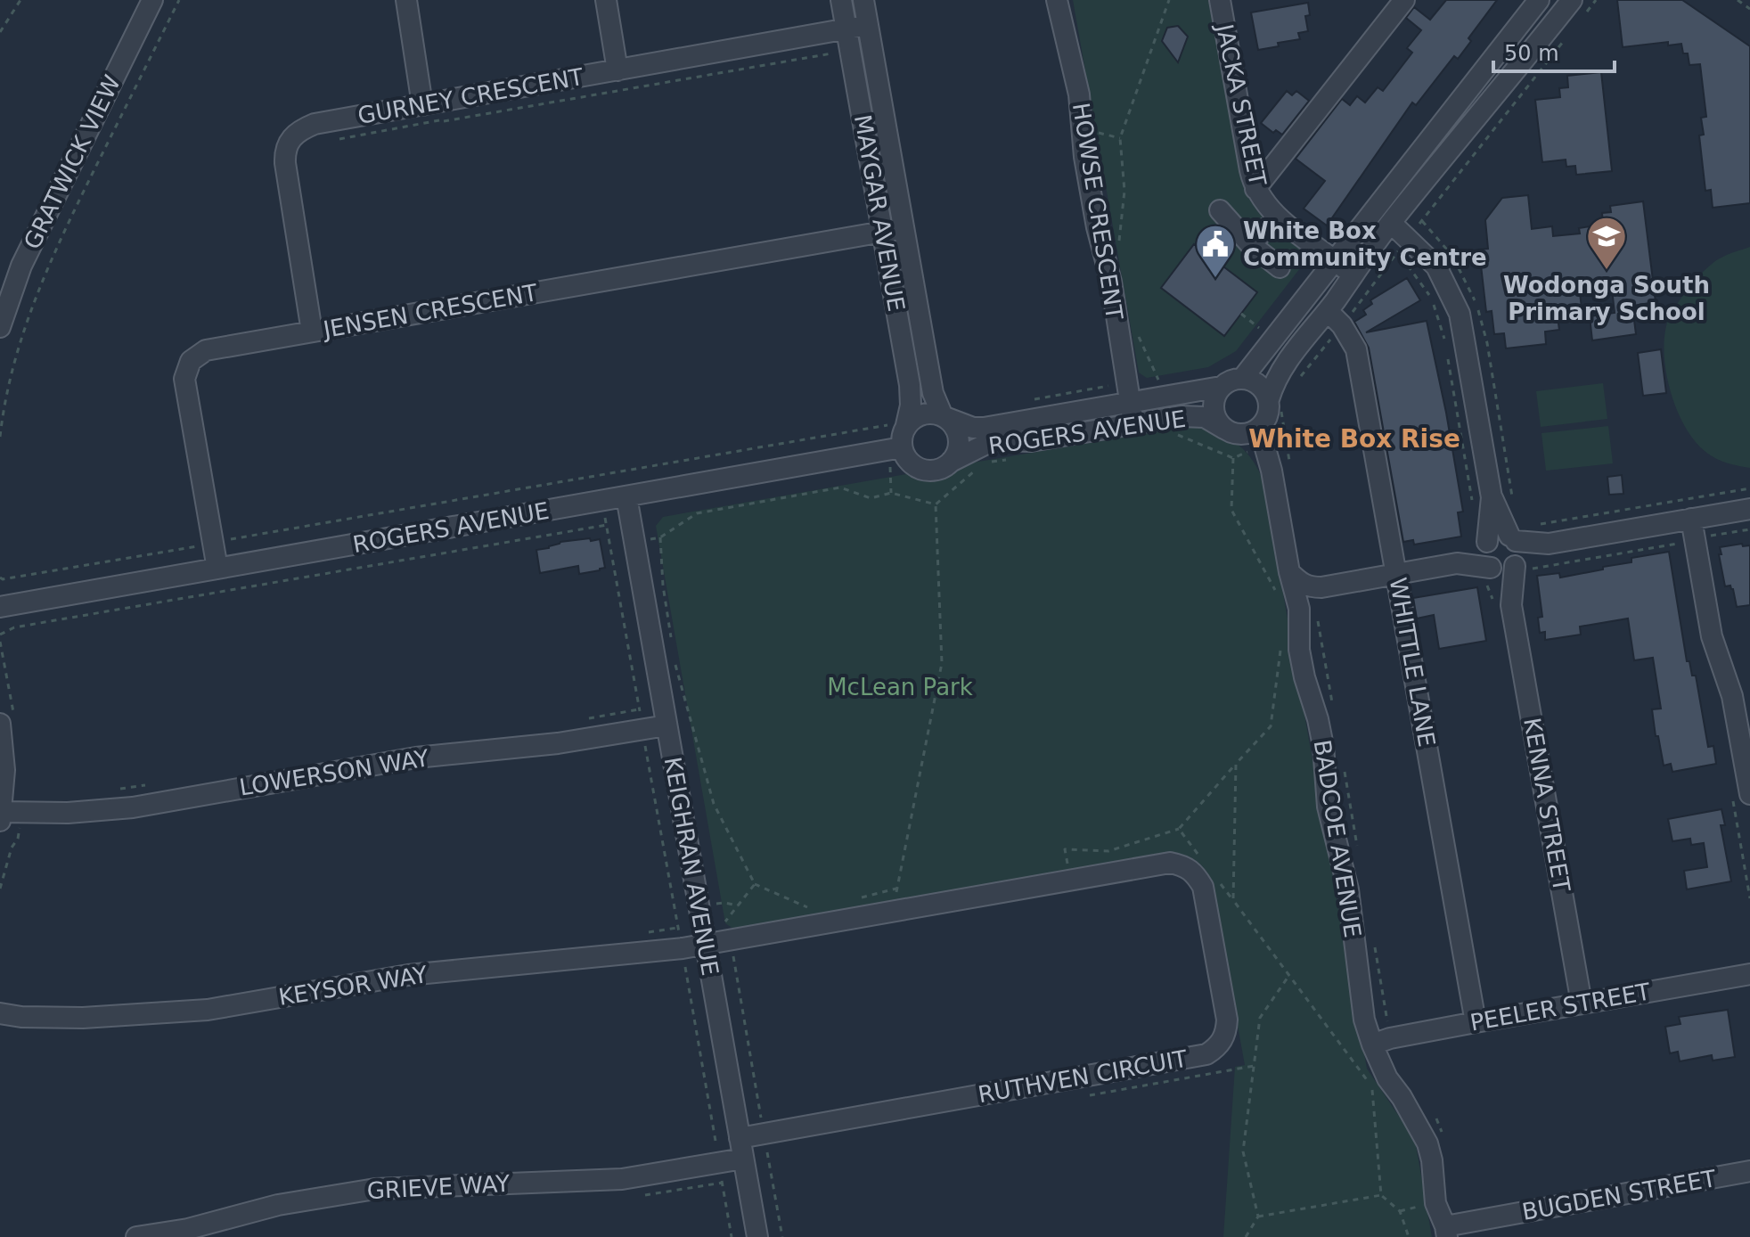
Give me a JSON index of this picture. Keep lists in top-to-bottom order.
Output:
{
  "streets": {
    "street": [
      "GURNEY CRESCENT",
      "JACKA STREET",
      "GRATWICK VIEW",
      "HOWSE CRESCENT",
      "MAYGAR AVENUE",
      "JENSEN CRESCENT",
      "ROGERS AVENUE",
      "WHITTLE LANE",
      "LOWERSON WAY",
      "KENNA STREET",
      "BADCOE AVENUE",
      "KEIGHRAN AVENUE",
      "KEYSOR WAY",
      "PEELER STREET",
      "RUTHVEN CIRCUIT",
      "GRIEVE WAY",
      "BUGDEN STREET"
    ]
  },
  "crossings": [
    ["GURNEY CRESCENT", "MAYGAR AVENUE"],
    ["GURNEY CRESCENT", "JENSEN CRESCENT"],
    ["HOWSE CRESCENT", "ROGERS AVENUE"],
    ["MAYGAR AVENUE", "JENSEN CRESCENT"],
    ["MAYGAR AVENUE", "ROGERS AVENUE"],
    ["JENSEN CRESCENT", "ROGERS AVENUE"],
    ["ROGERS AVENUE", "BADCOE AVENUE"],
    ["ROGERS AVENUE", "KEIGHRAN AVENUE"],
    ["WHITTLE LANE", "PEELER STREET"],
    ["LOWERSON WAY", "KEIGHRAN AVENUE"],
    ["KENNA STREET", "PEELER STREET"],
    ["BADCOE AVENUE", "PEELER STREET"],
    ["BADCOE AVENUE", "BUGDEN STREET"],
    ["KEIGHRAN AVENUE", "KEYSOR WAY"],
    ["KEIGHRAN AVENUE", "RUTHVEN CIRCUIT"],
    ["KEIGHRAN AVENUE", "GRIEVE WAY"],
    ["KEYSOR WAY", "RUTHVEN CIRCUIT"]
  ],
  "districts": ["White Box Rise"],
  "parks": ["McLean Park"],
  "places": {
    "school or university": ["Wodonga South Primary School"],
    "public building": ["White Box Community Centre"]
  },
  "scale_bar": "50 m"
}
